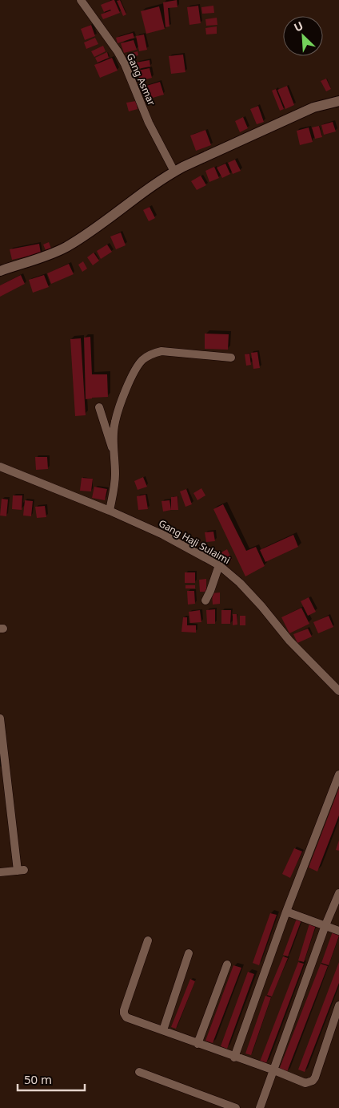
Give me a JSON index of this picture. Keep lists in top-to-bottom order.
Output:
{
  "streets": {
    "street": ["Gang Asmar", "Gang Haji Sulaimi"]
  },
  "scale_bar": "50 m",
  "north": "top left"
}
